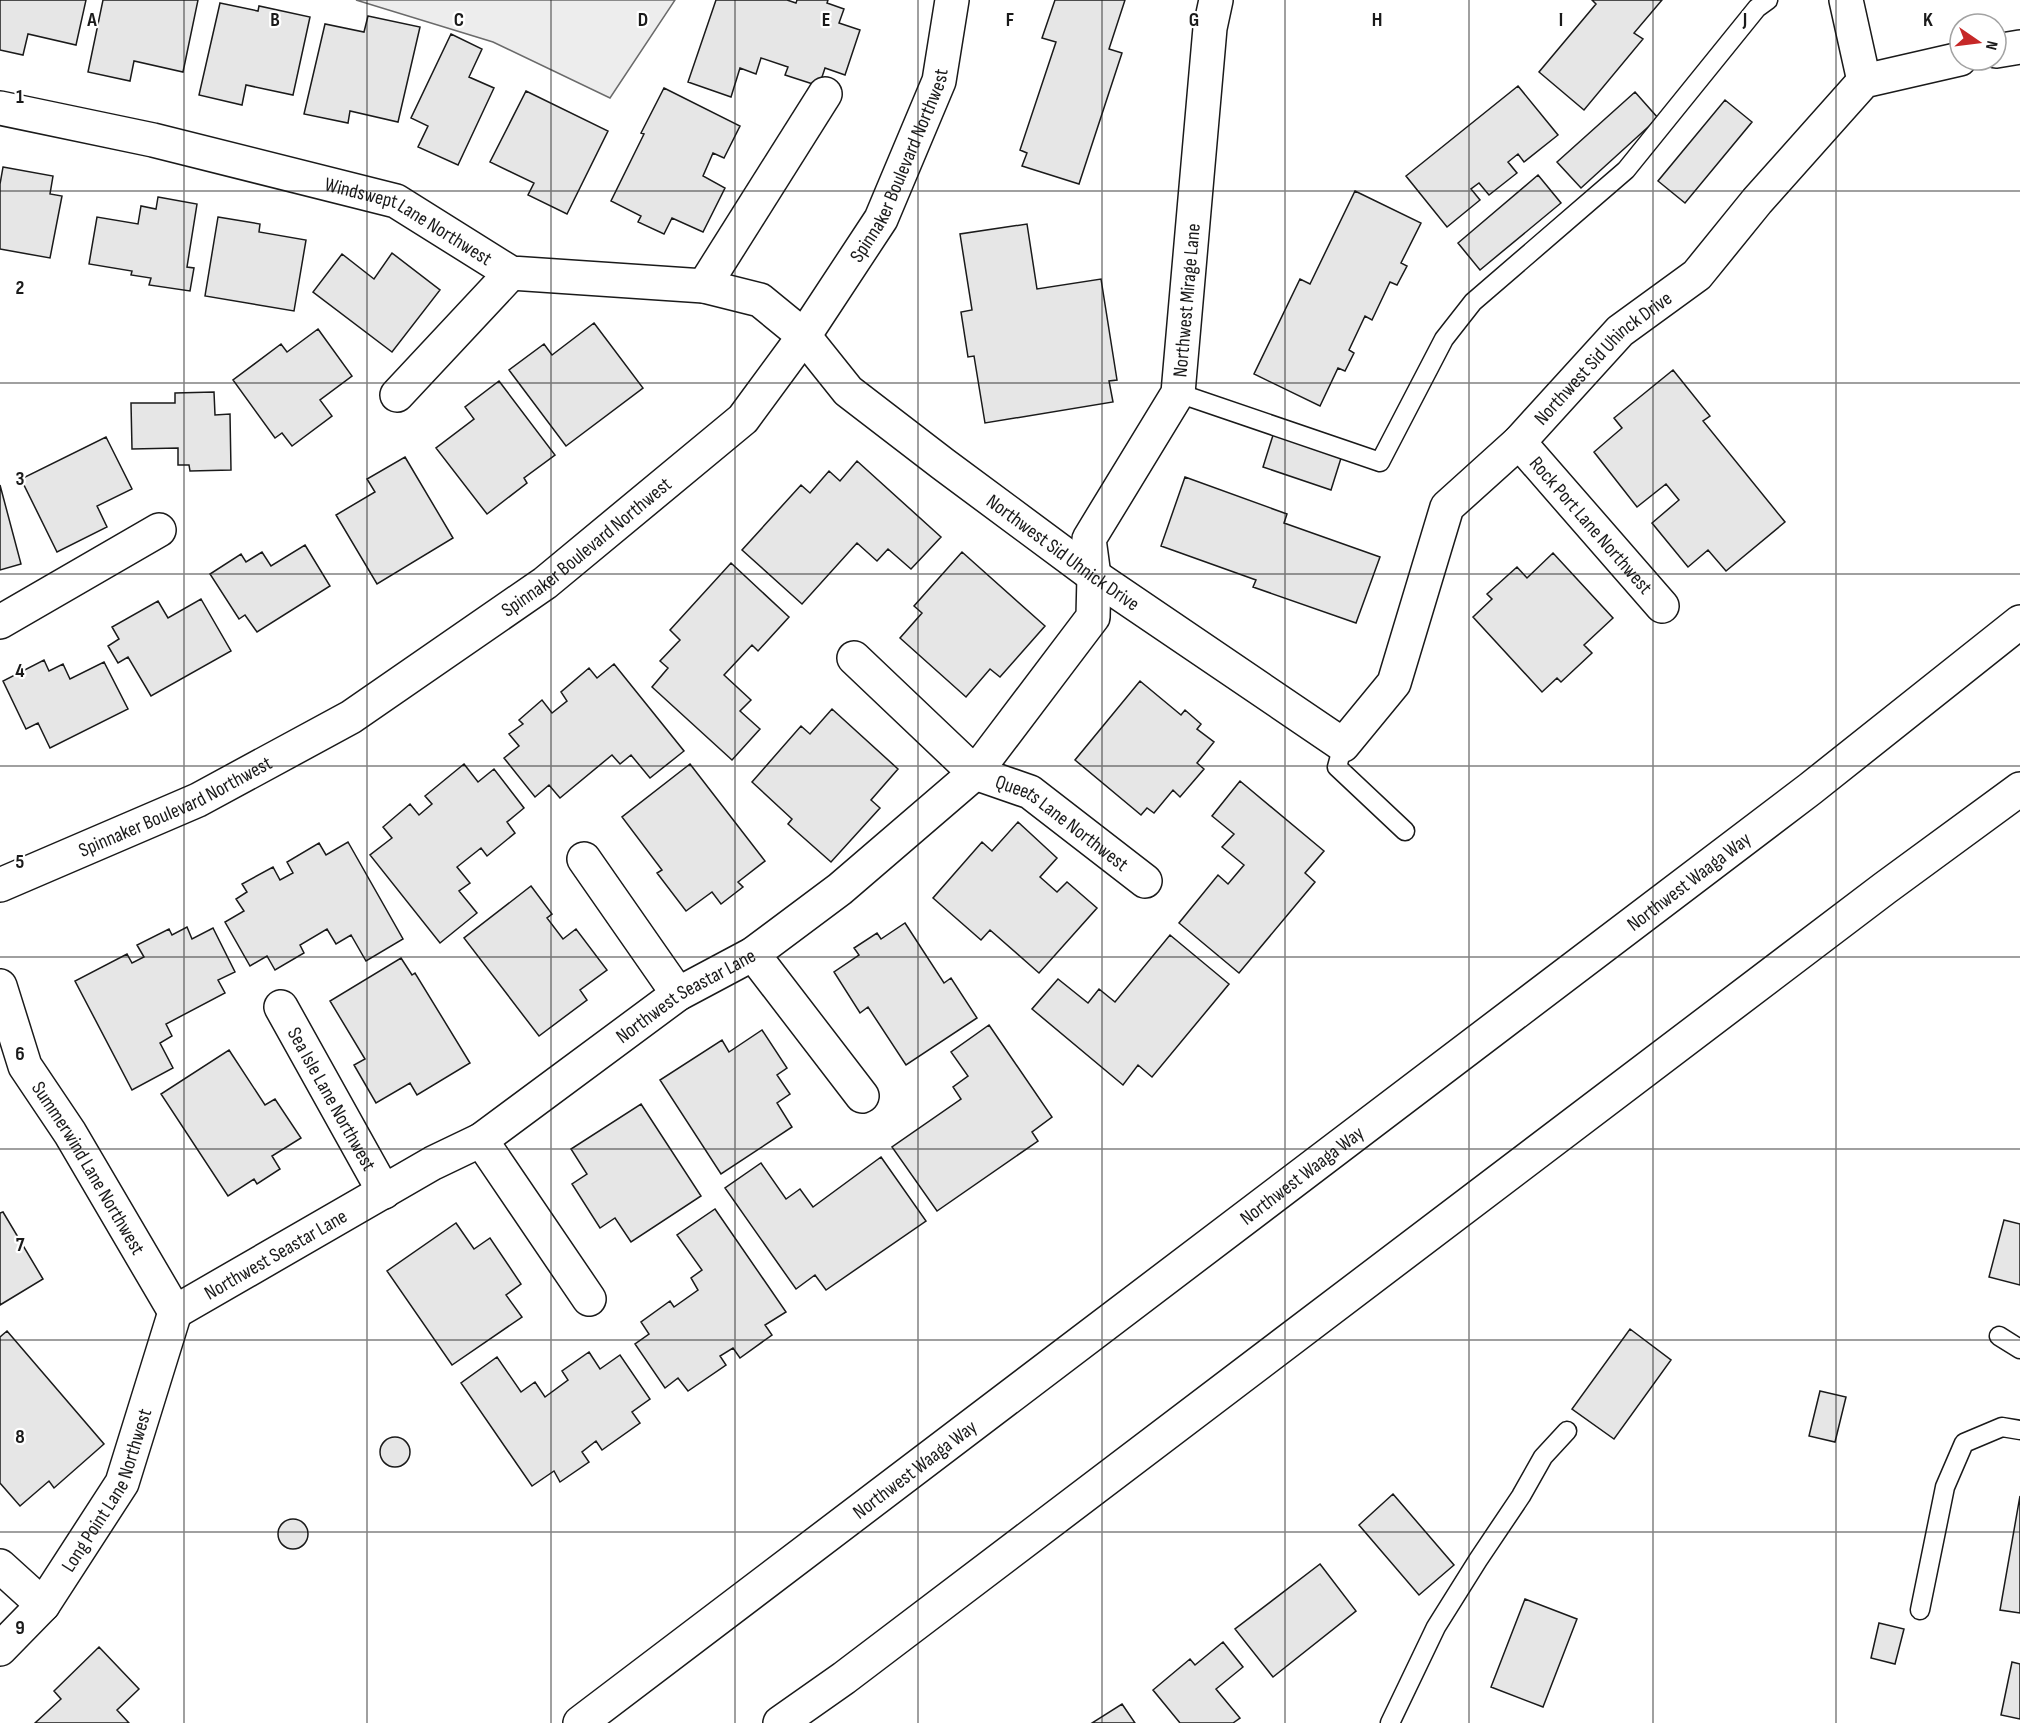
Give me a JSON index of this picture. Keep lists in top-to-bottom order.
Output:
{
  "streets": {
    "main road": [
      "Spinnaker Boulevard Northwest",
      "Windswept Lane Northwest",
      "Northwest Mirage Lane",
      "Northwest Sid Uhinck Drive",
      "Rock Port Lane Northwest",
      "Northwest Sid Uhnick Drive",
      "Queets Lane Northwest",
      "Northwest Waaga Way",
      "Northwest Seastar Lane",
      "Sea Isle Lane Northwest",
      "Summerwind Lane Northwest",
      "Long Point Lane Northwest"
    ]
  },
  "crossings": [
    ["Spinnaker Boulevard Northwest", "Windswept Lane Northwest"],
    ["Spinnaker Boulevard Northwest", "Northwest Sid Uhnick Drive"],
    ["Windswept Lane Northwest", "Northwest Sid Uhnick Drive"],
    ["Northwest Mirage Lane", "Northwest Sid Uhnick Drive"],
    ["Northwest Mirage Lane", "Northwest Seastar Lane"],
    ["Northwest Sid Uhinck Drive", "Rock Port Lane Northwest"],
    ["Northwest Sid Uhinck Drive", "Northwest Sid Uhnick Drive"],
    ["Northwest Sid Uhnick Drive", "Northwest Seastar Lane"],
    ["Queets Lane Northwest", "Northwest Seastar Lane"],
    ["Northwest Seastar Lane", "Sea Isle Lane Northwest"],
    ["Northwest Seastar Lane", "Summerwind Lane Northwest"],
    ["Northwest Seastar Lane", "Long Point Lane Northwest"],
    ["Summerwind Lane Northwest", "Long Point Lane Northwest"]
  ],
  "north": "right",
  "grid": {
    "columns": [
      "A",
      "B",
      "C",
      "D",
      "E",
      "F",
      "G",
      "H",
      "I",
      "J",
      "K"
    ],
    "rows": [
      "1",
      "2",
      "3",
      "4",
      "5",
      "6",
      "7",
      "8",
      "9"
    ]
  }
}
